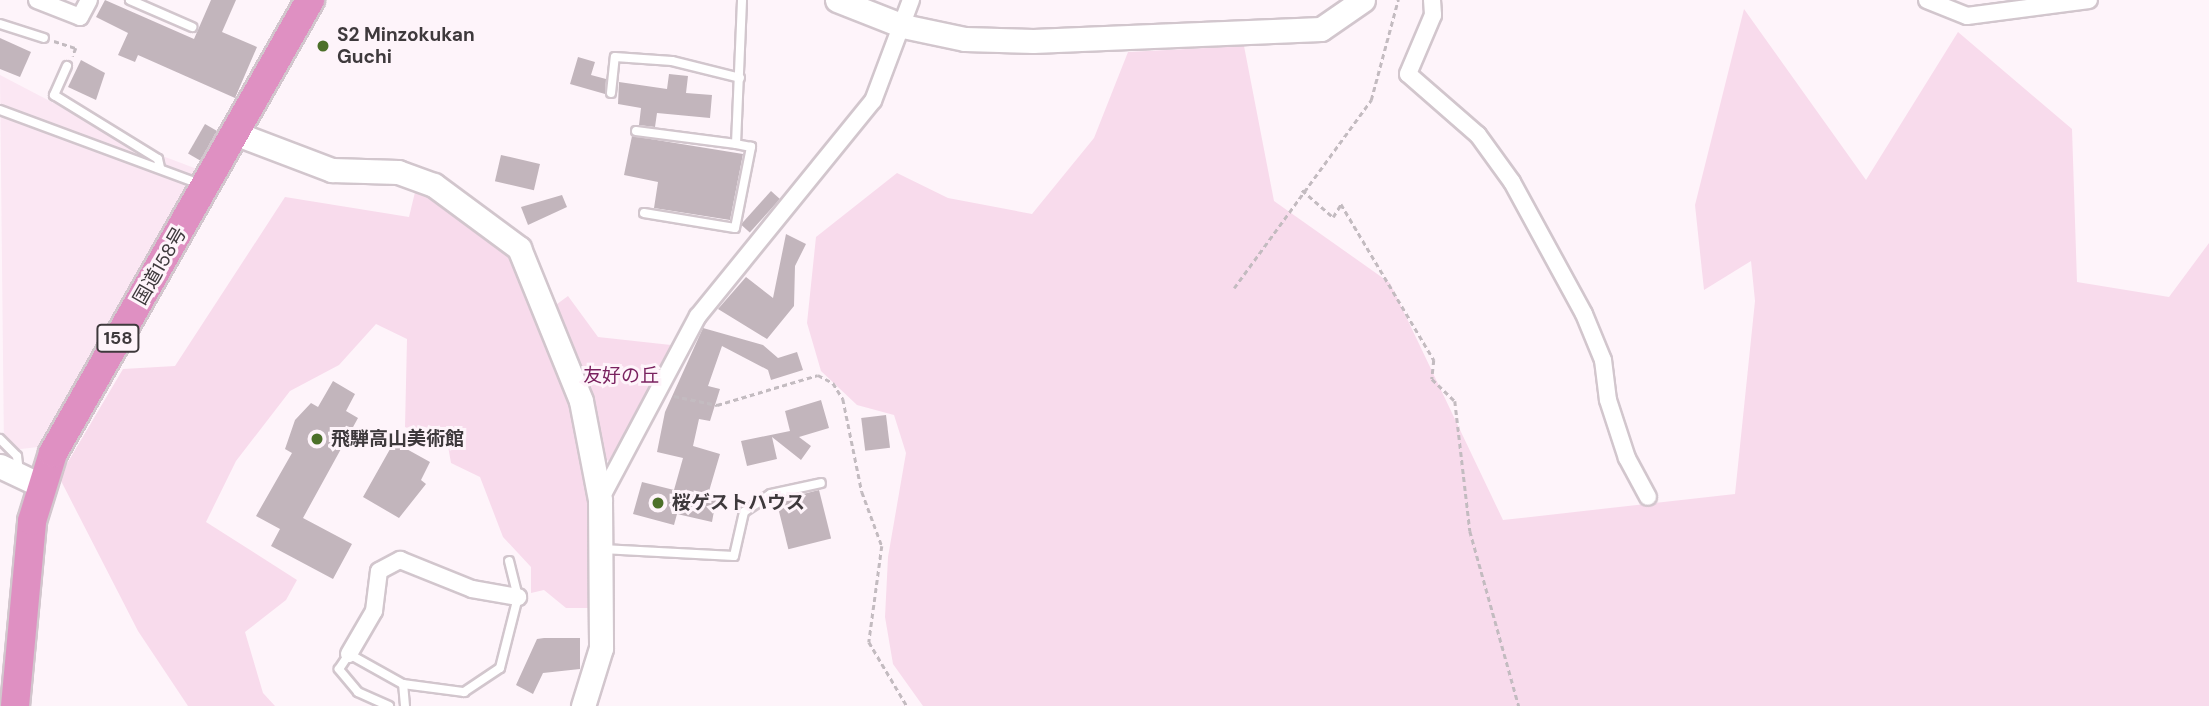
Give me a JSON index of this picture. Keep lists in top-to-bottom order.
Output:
{
  "streets": {
    "highway": ["国道158号", "158"]
  },
  "parks": ["友好の丘"],
  "places": ["S2 Minzokukan Guchi", "飛騨高山美術館", "桜ゲストハウス"]
}
